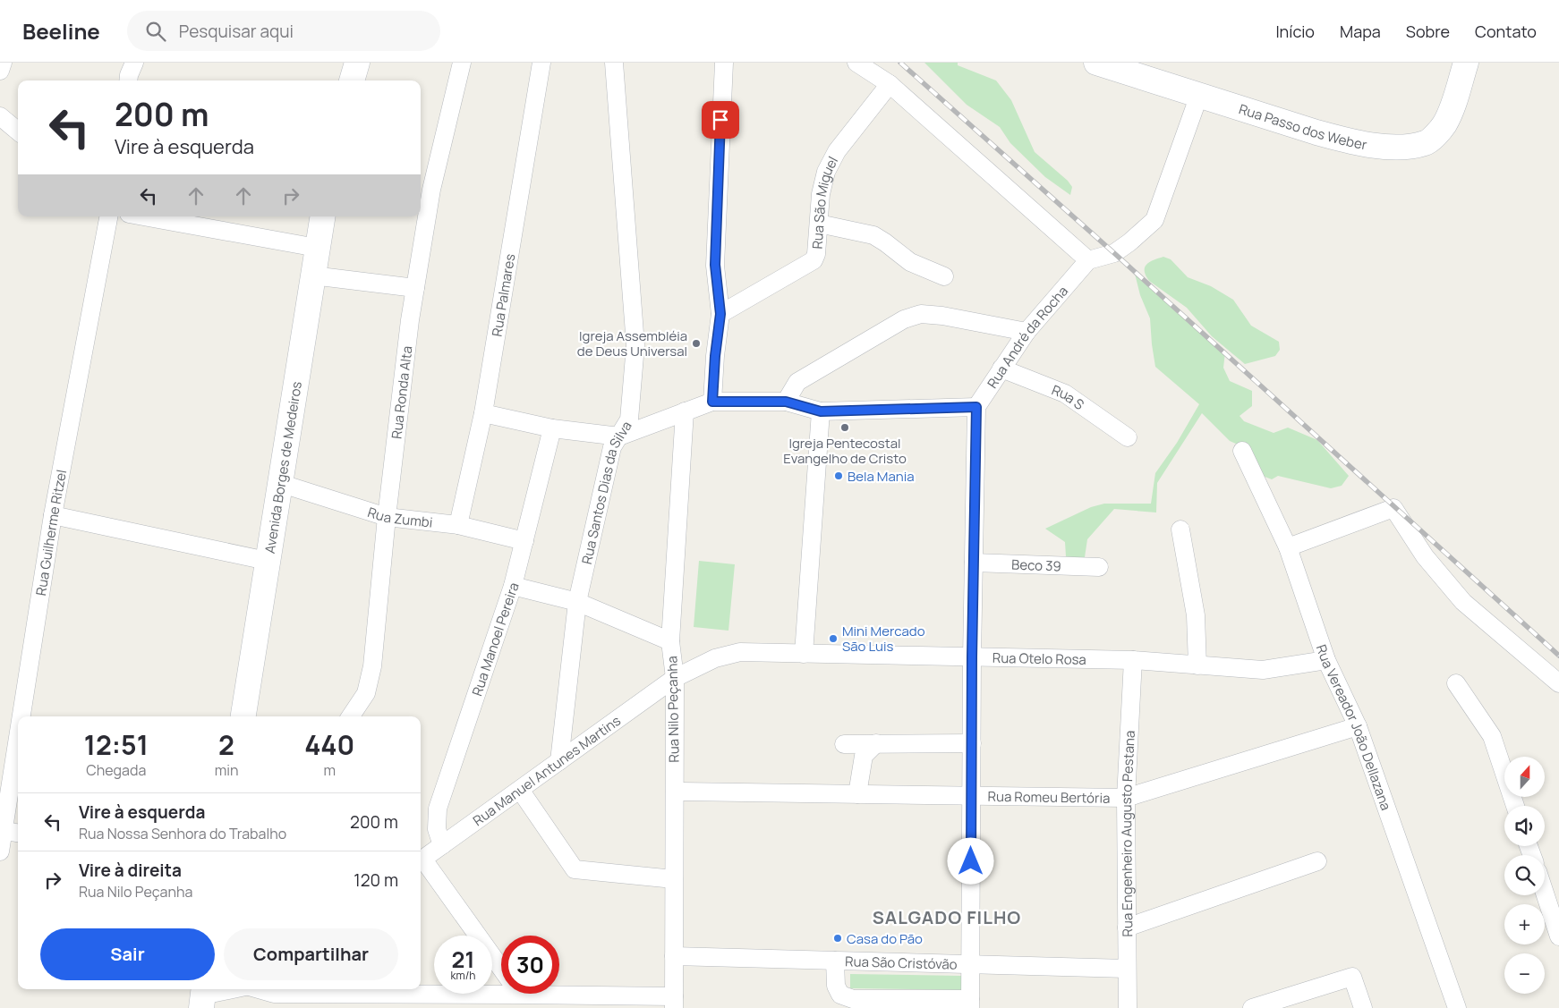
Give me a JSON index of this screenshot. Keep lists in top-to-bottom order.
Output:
{
  "streets": {
    "street": [
      "Rua Passo dos Weber",
      "Rua São Miguel",
      "Rua Palmares",
      "Rua André da Rocha",
      "Rua Ronda Alta",
      "Rua S",
      "Avenida Borges de Medeiros",
      "Rua Santos Dias da Silva",
      "Rua Zumbi",
      "Rua Guilherme Ritzel",
      "Beco 39",
      "Rua Manoel Pereira",
      "Rua Otelo Rosa",
      "Rua Nilo Peçanha",
      "Rua Vereador João Dellazana",
      "Rua Manuel Antunes Martins",
      "Rua Romeu Bertória",
      "Rua Engenheiro Augusto Pestana",
      "Rua São Cristóvão"
    ]
  },
  "crossings": [
    ["Rua Palmares", "Rua Zumbi"],
    ["Rua André da Rocha", "Rua S"],
    ["Rua Ronda Alta", "Rua Zumbi"],
    ["Avenida Borges de Medeiros", "Rua Zumbi"],
    ["Rua Santos Dias da Silva", "Rua Manuel Antunes Martins"],
    ["Rua Zumbi", "Rua Manoel Pereira"],
    ["Rua Manoel Pereira", "Rua Manuel Antunes Martins"],
    ["Rua Otelo Rosa", "Rua Nilo Peçanha"],
    ["Rua Otelo Rosa", "Rua Vereador João Dellazana"],
    ["Rua Otelo Rosa", "Rua Manuel Antunes Martins"],
    ["Rua Otelo Rosa", "Rua Engenheiro Augusto Pestana"],
    ["Rua Nilo Peçanha", "Rua Manuel Antunes Martins"],
    ["Rua Nilo Peçanha", "Rua Romeu Bertória"],
    ["Rua Nilo Peçanha", "Rua São Cristóvão"],
    ["Rua Vereador João Dellazana", "Rua Romeu Bertória"],
    ["Rua Romeu Bertória", "Rua Engenheiro Augusto Pestana"],
    ["Rua Engenheiro Augusto Pestana", "Rua São Cristóvão"]
  ],
  "districts": ["SALGADO FILHO"],
  "places": [
    "Igreja Assembléia de Deus Universal",
    "Igreja Pentecostal Evangelho de Cristo",
    "Bela Mania",
    "Mini Mercado São Luis",
    "Casa do Pão"
  ],
  "north": "top",
  "page": {
    "header": "Beeline",
    "search": "Pesquisar aqui",
    "nav": [
      "Início",
      "Mapa",
      "Sobre",
      "Contato"
    ],
    "turn": ["200 m", "Vire à esquerda"],
    "eta": [
      "12:51",
      "Chegada",
      "2",
      "min",
      "440",
      "m"
    ],
    "map_buttons": ["+", "−"],
    "list": [
      {
        "name": "Vire à esquerda",
        "note": "Rua Nossa Senhora do Trabalho",
        "value": "200 m"
      },
      {
        "name": "Vire à direita",
        "note": "Rua Nilo Peçanha",
        "value": "120 m"
      }
    ],
    "buttons": ["Sair", "Compartilhar"],
    "speed": "21 km/h",
    "limit": "30"
  }
}
